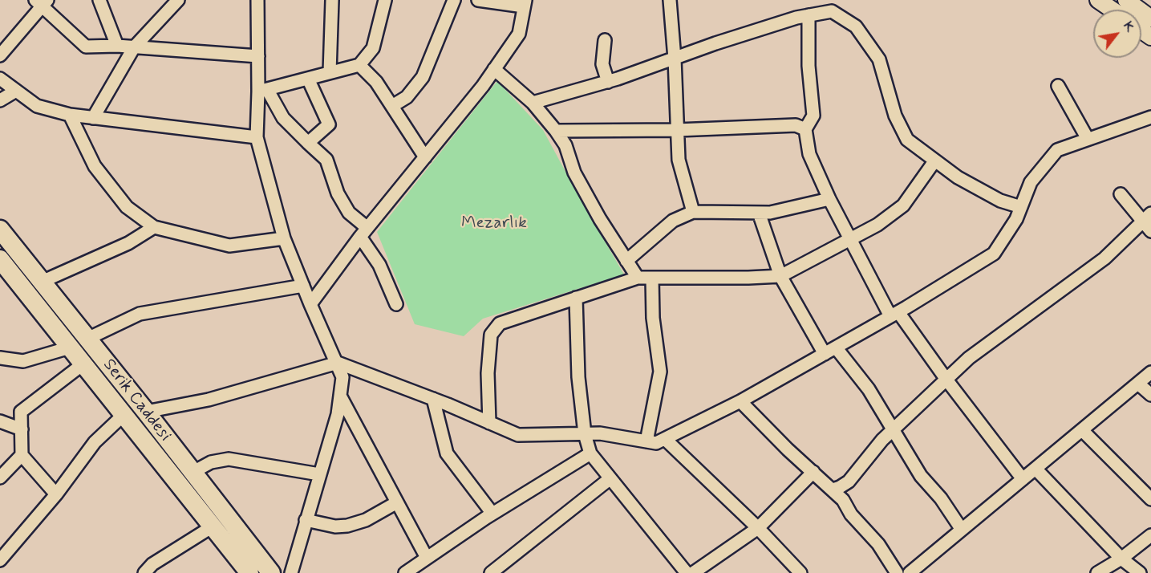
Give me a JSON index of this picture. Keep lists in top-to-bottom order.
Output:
{
  "streets": {
    "highway": ["Serik Caddesi"]
  },
  "parks": ["Mezarlık"],
  "north": "top right"
}
